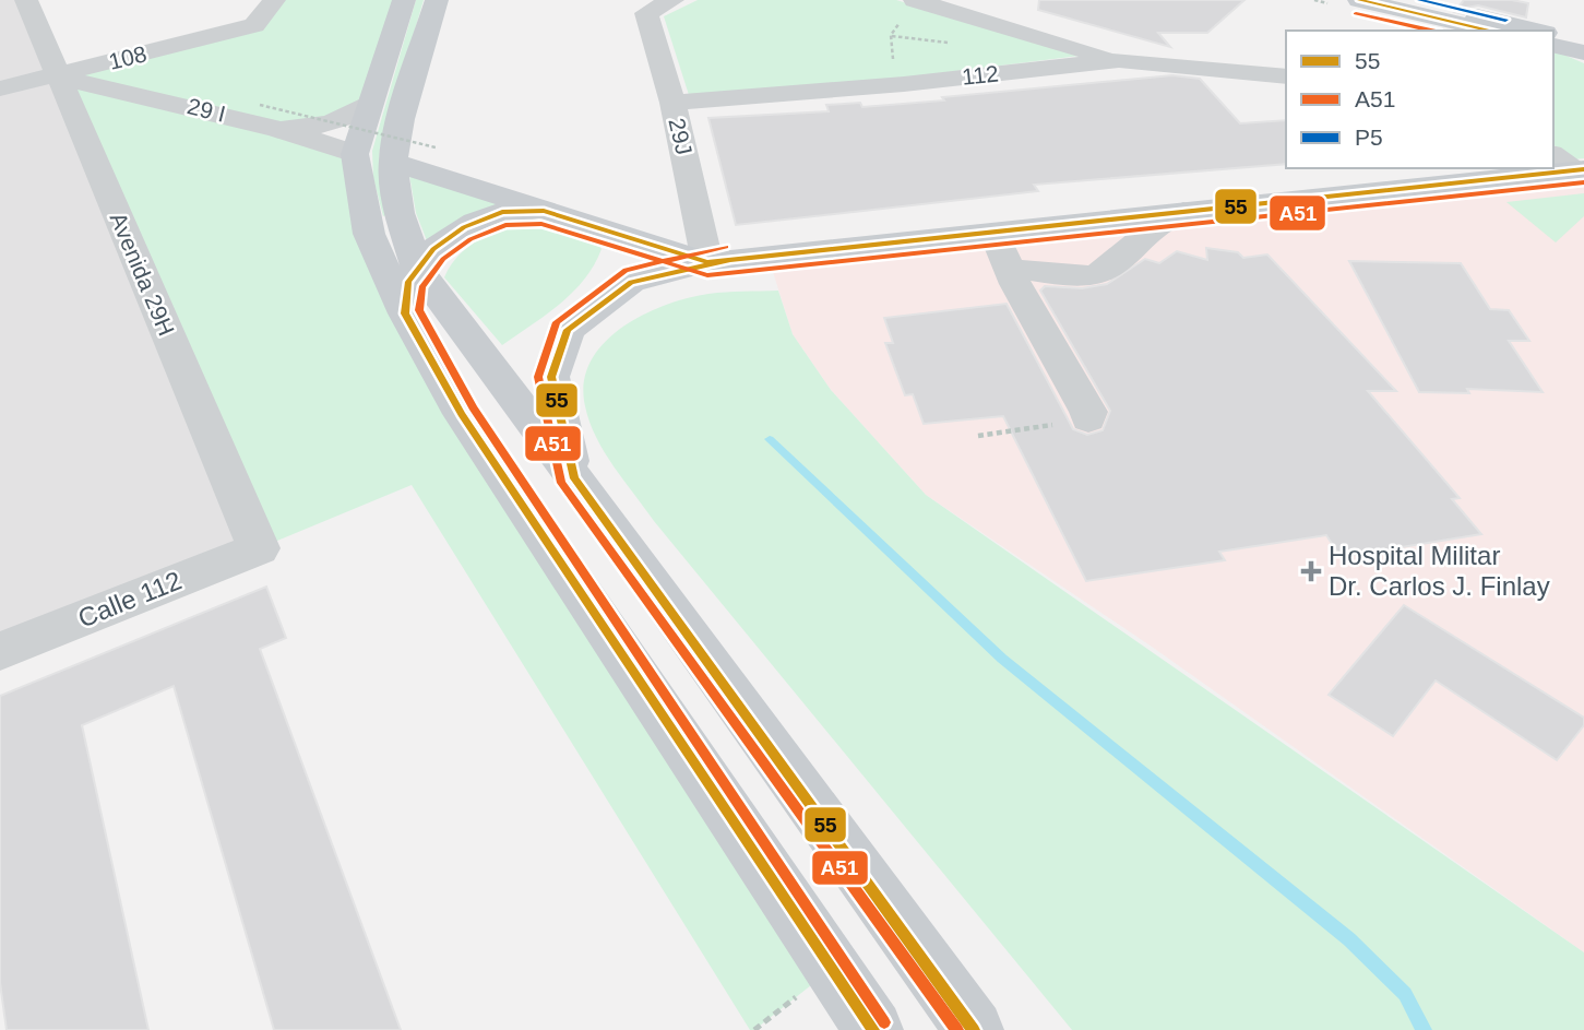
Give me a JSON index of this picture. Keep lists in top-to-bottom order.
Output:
{
  "streets": {
    "street": [
      "108",
      "112",
      "29 I",
      "29J",
      "Avenida 29H",
      "Calle 112"
    ]
  },
  "crossings": [
    ["108", "29 I"],
    ["108", "Avenida 29H"],
    ["112", "29J"],
    ["29 I", "Avenida 29H"],
    ["Avenida 29H", "Calle 112"]
  ],
  "places": {
    "health": ["Hospital Militar Dr. Carlos J. Finlay"]
  },
  "lines": ["transit line 55", "transit line P5", "transit line A51"],
  "legend": ["55", "A51", "P5"]
}
